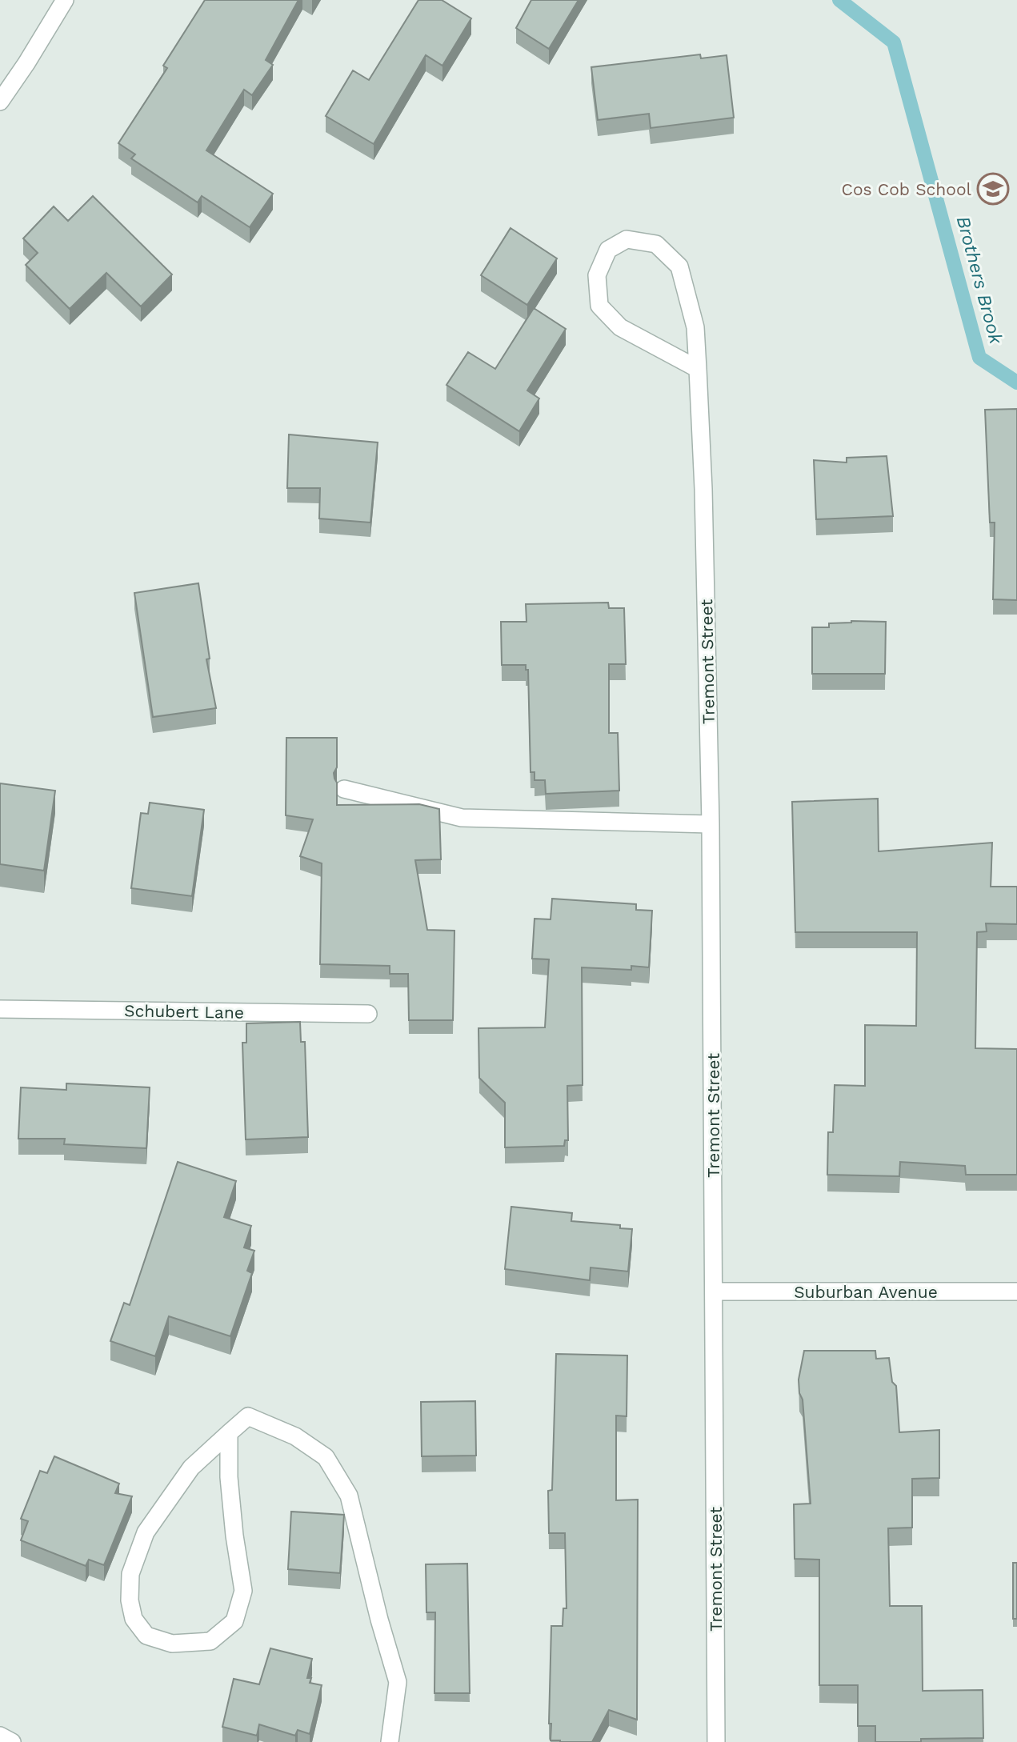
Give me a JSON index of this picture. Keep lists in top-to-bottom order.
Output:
{
  "streets": {
    "street": ["Tremont Street", "Schubert Lane", "Suburban Avenue"]
  },
  "crossings": [
    ["Tremont Street", "Suburban Avenue"]
  ],
  "water": ["Brothers Brook"],
  "places": {
    "school or university": ["Cos Cob School"]
  }
}
